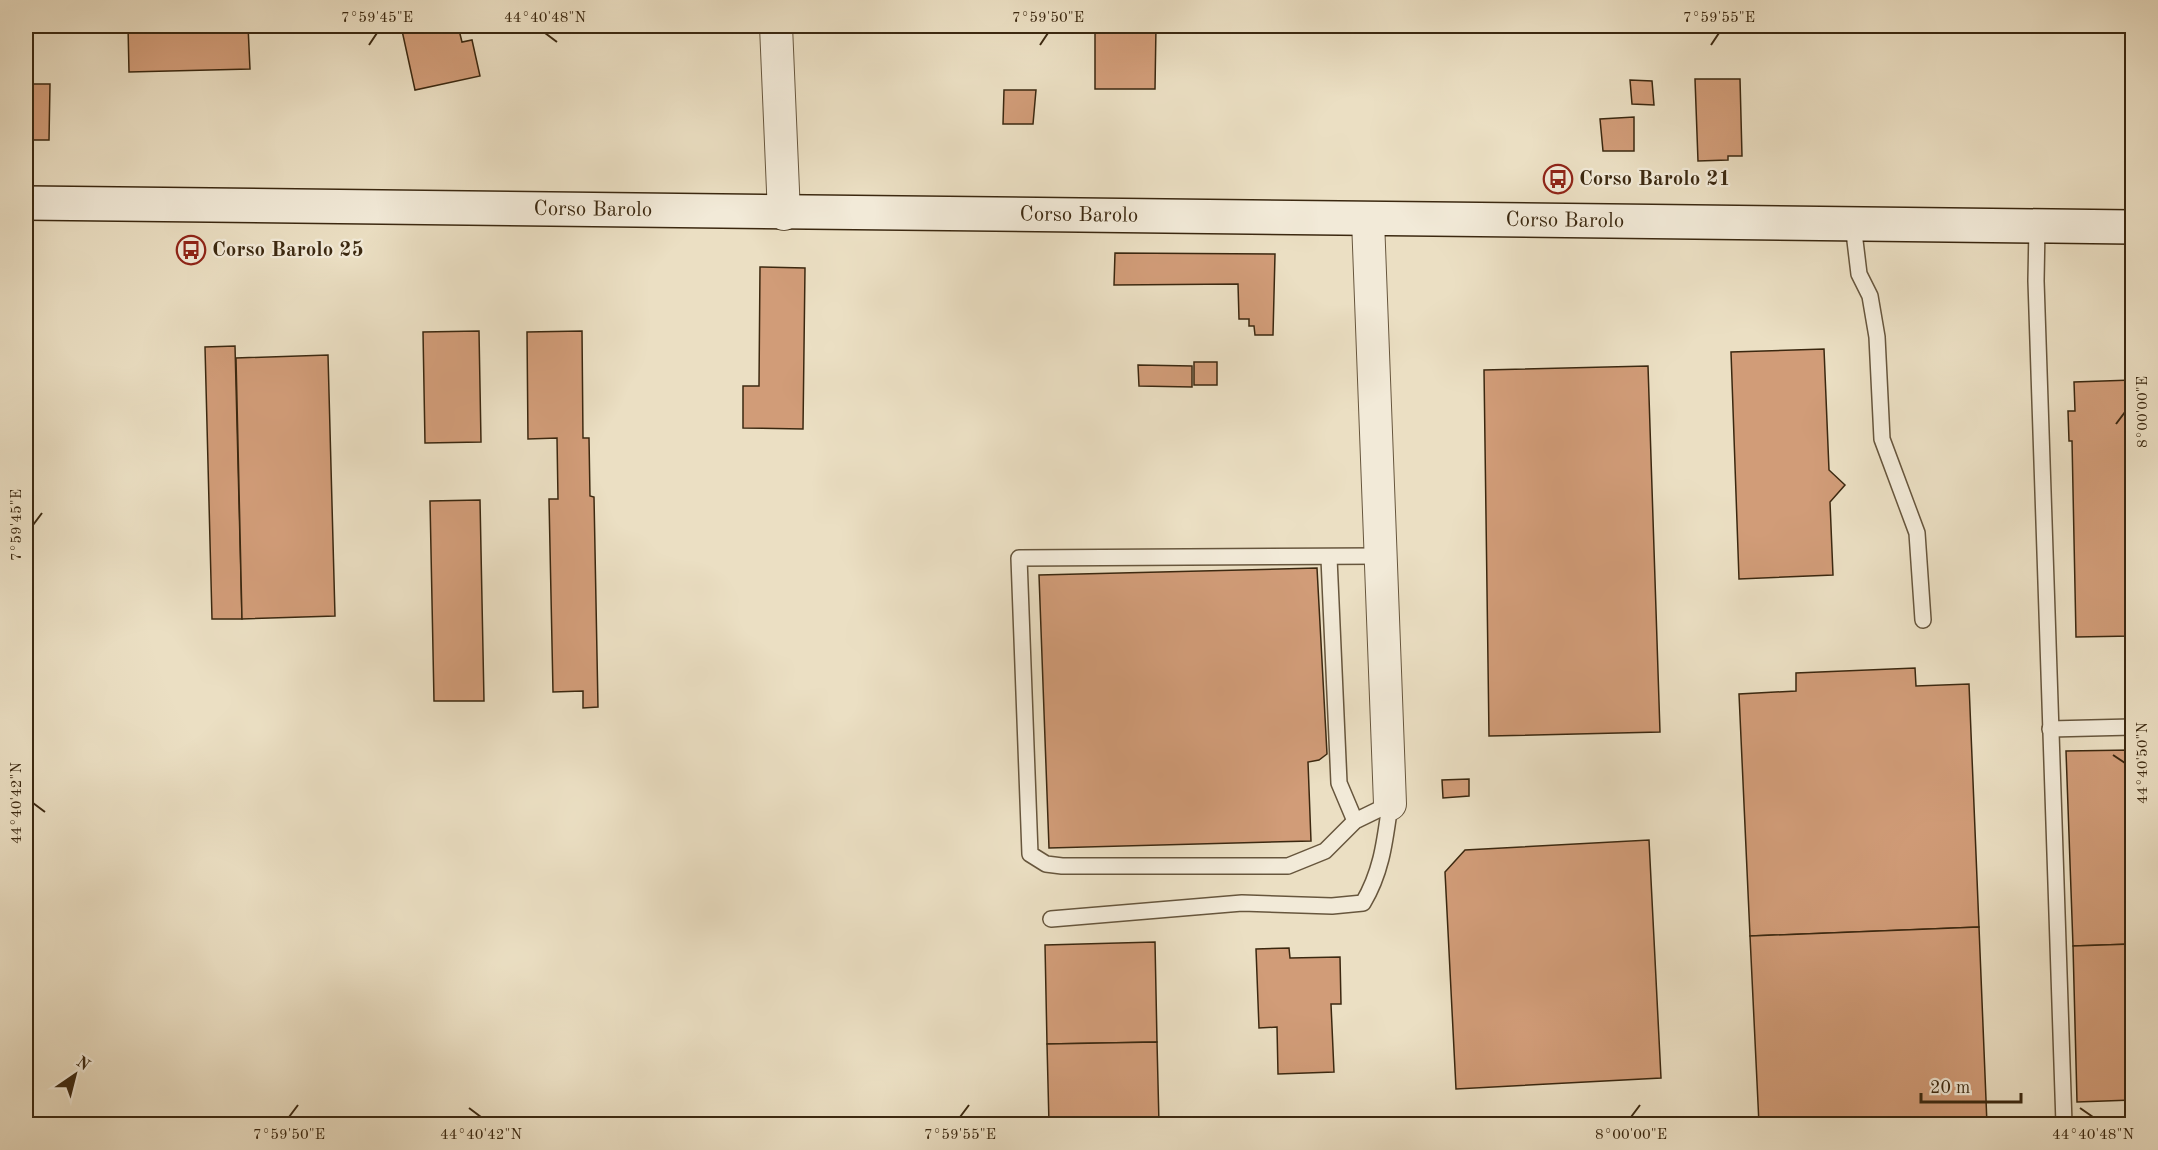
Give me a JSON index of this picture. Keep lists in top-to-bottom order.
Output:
{
  "streets": {
    "main road": ["Corso Barolo"]
  },
  "places": {
    "bus stop": ["Corso Barolo 21", "Corso Barolo 25"]
  },
  "scale_bar": "20 m",
  "north": "top right",
  "coordinates": [
    "7°59'45\"E",
    "44°40'48\"N",
    "7°59'50\"E",
    "7°59'55\"E",
    "8°00'00\"E",
    "44°40'50\"N",
    "44°40'42\"N"
  ]
}
